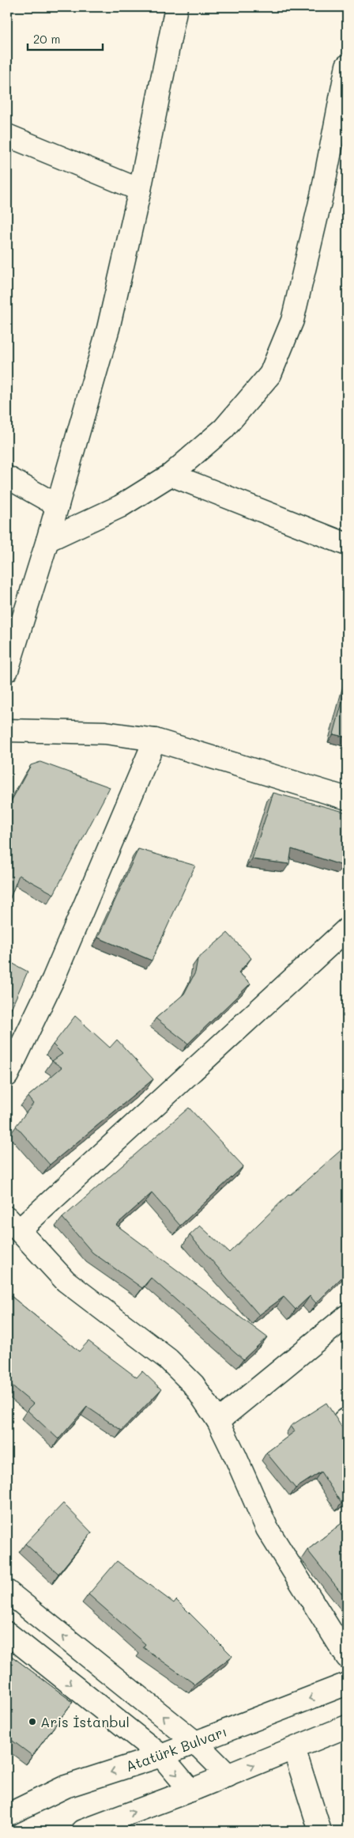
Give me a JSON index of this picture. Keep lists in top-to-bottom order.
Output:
{
  "streets": {
    "street": ["Atatürk Bulvarı"]
  },
  "places": ["Aris İstanbul"],
  "scale_bar": "20 m"
}
